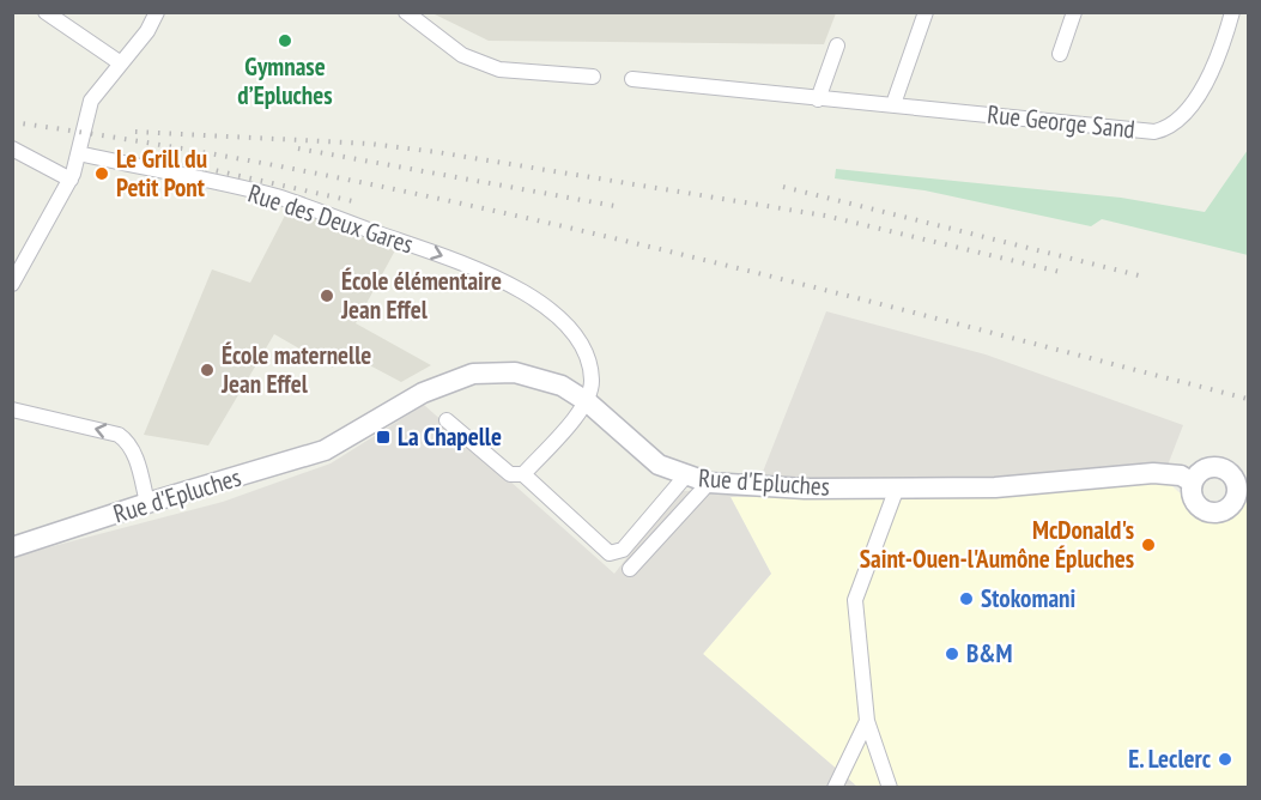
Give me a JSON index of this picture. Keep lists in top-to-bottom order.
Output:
{
  "streets": {
    "street": ["Rue George Sand", "Rue des Deux Gares", "Rue d'Epluches"]
  },
  "crossings": [
    ["Rue des Deux Gares", "Rue d'Epluches"]
  ],
  "one_way": ["Rue des Deux Gares"],
  "places": {
    "other": [
      "Gymnase d’Epluches",
      "Le Grill du Petit Pont",
      "École élémentaire Jean Effel",
      "École maternelle Jean Effel",
      "McDonald's Saint-Ouen-l'Aumône Épluches",
      "Stokomani",
      "B&M",
      "E. Leclerc"
    ],
    "transit": ["La Chapelle"]
  }
}
